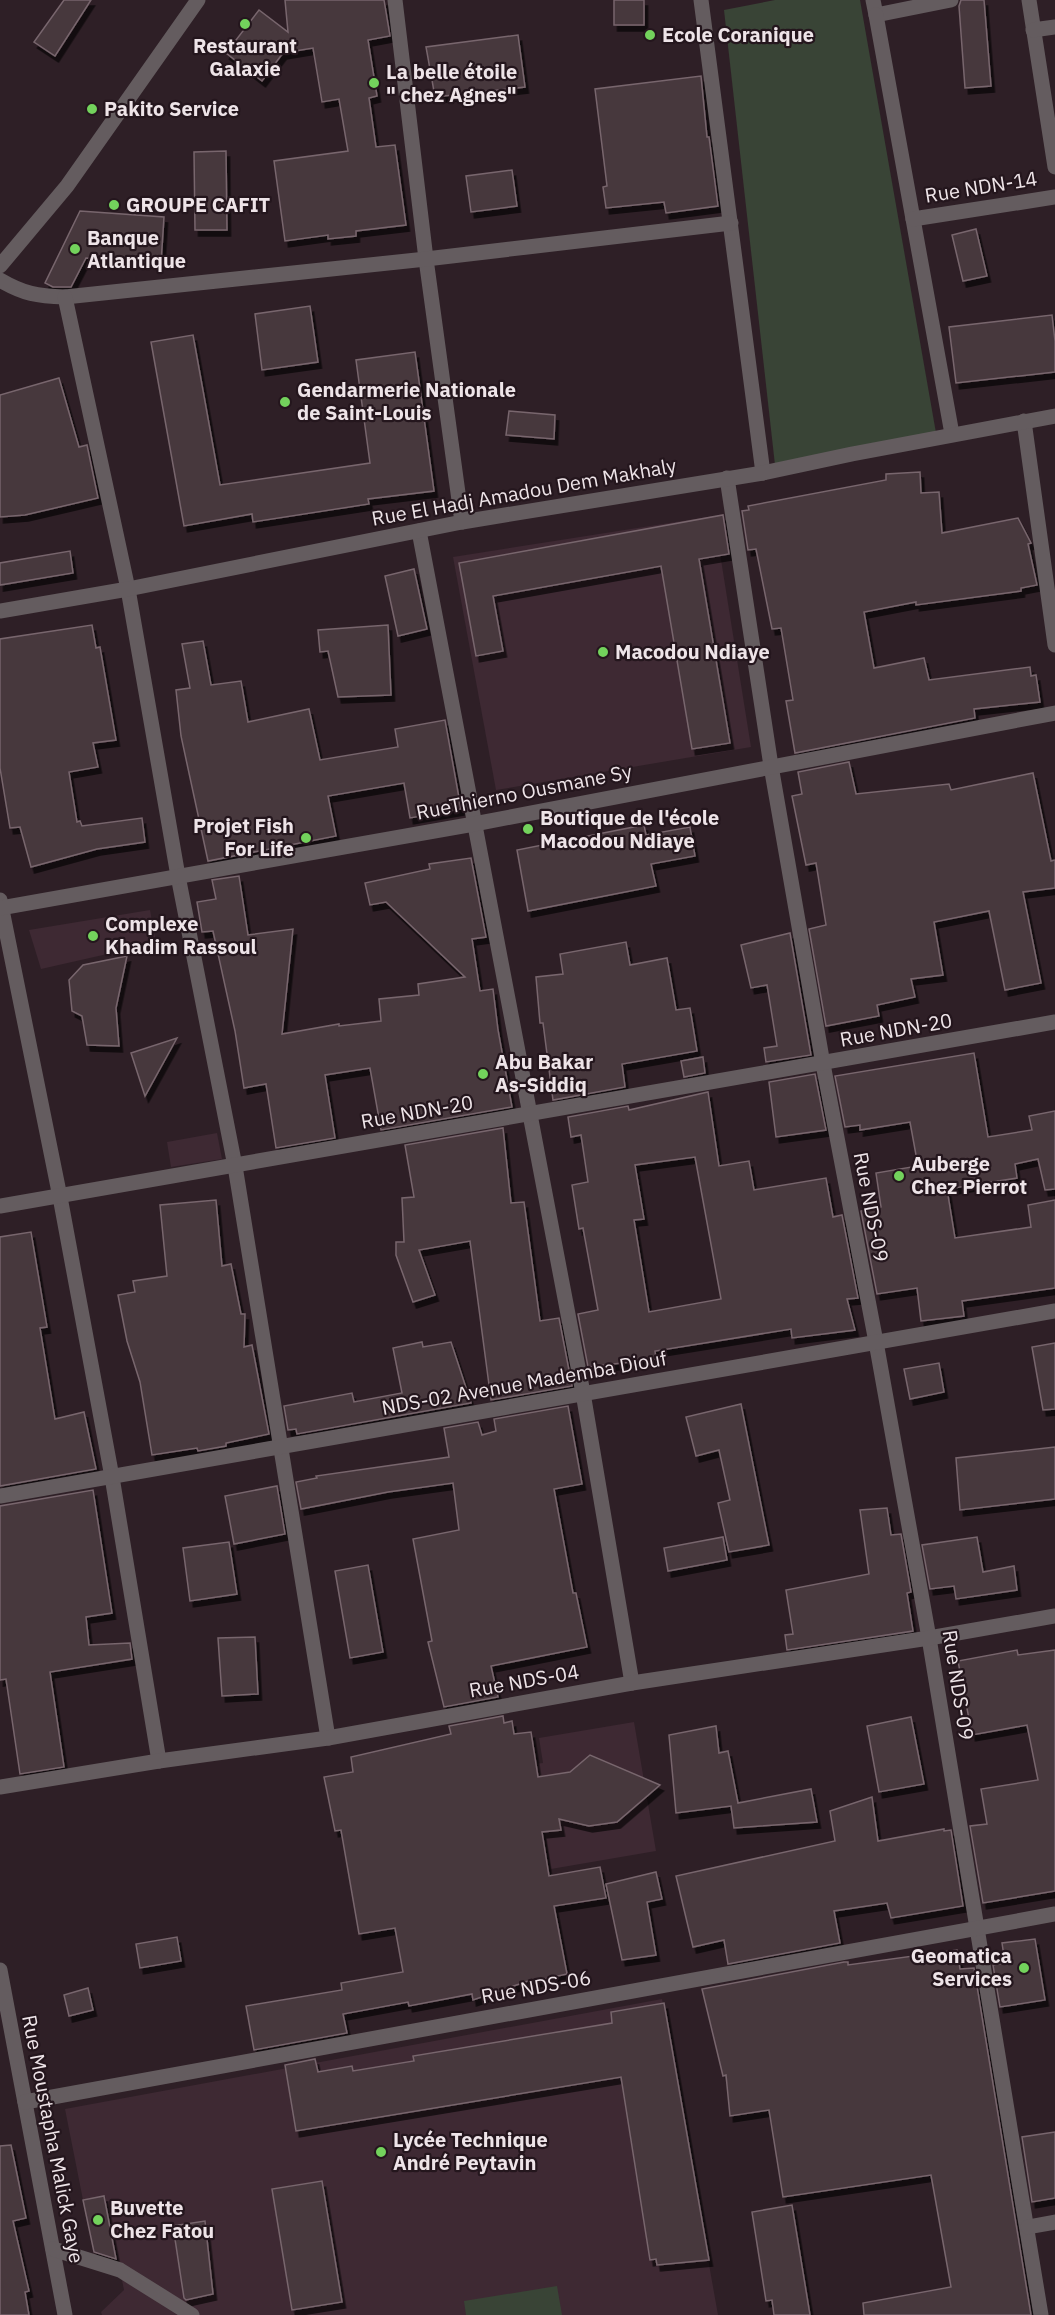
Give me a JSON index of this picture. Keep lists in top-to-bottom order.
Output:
{
  "streets": {
    "street": [
      "Rue NDN-14",
      "Rue El Hadj Amadou Dem Makhaly",
      "RueThierno Ousmane Sy",
      "Rue NDN-20",
      "Rue NDS-09",
      "NDS-02 Avenue Mademba Diouf",
      "Rue NDS-04",
      "Rue NDS-06",
      "Rue Moustapha Malick Gaye"
    ]
  },
  "crossings": [
    ["Rue El Hadj Amadou Dem Makhaly", "Rue NDS-09"],
    ["RueThierno Ousmane Sy", "Rue NDS-09"],
    ["Rue NDN-20", "Rue NDS-09"],
    ["Rue NDS-09", "NDS-02 Avenue Mademba Diouf"],
    ["Rue NDS-09", "Rue NDS-04"],
    ["Rue NDS-09", "Rue NDS-06"],
    ["Rue NDS-06", "Rue Moustapha Malick Gaye"]
  ],
  "places": [
    "Restaurant Galaxie",
    "Ecole Coranique",
    "La belle étoile \" chez Agnes\"",
    "Pakito Service",
    "GROUPE CAFIT",
    "Banque Atlantique",
    "Gendarmerie Nationale de Saint-Louis",
    "Macodou Ndiaye",
    "Boutique de l'école Macodou Ndiaye",
    "Projet Fish For Life",
    "Complexe Khadim Rassoul",
    "Abu Bakar As-Siddiq",
    "Auberge Chez Pierrot",
    "Geomatica Services",
    "Lycée Technique André Peytavin",
    "Buvette Chez Fatou"
  ]
}
